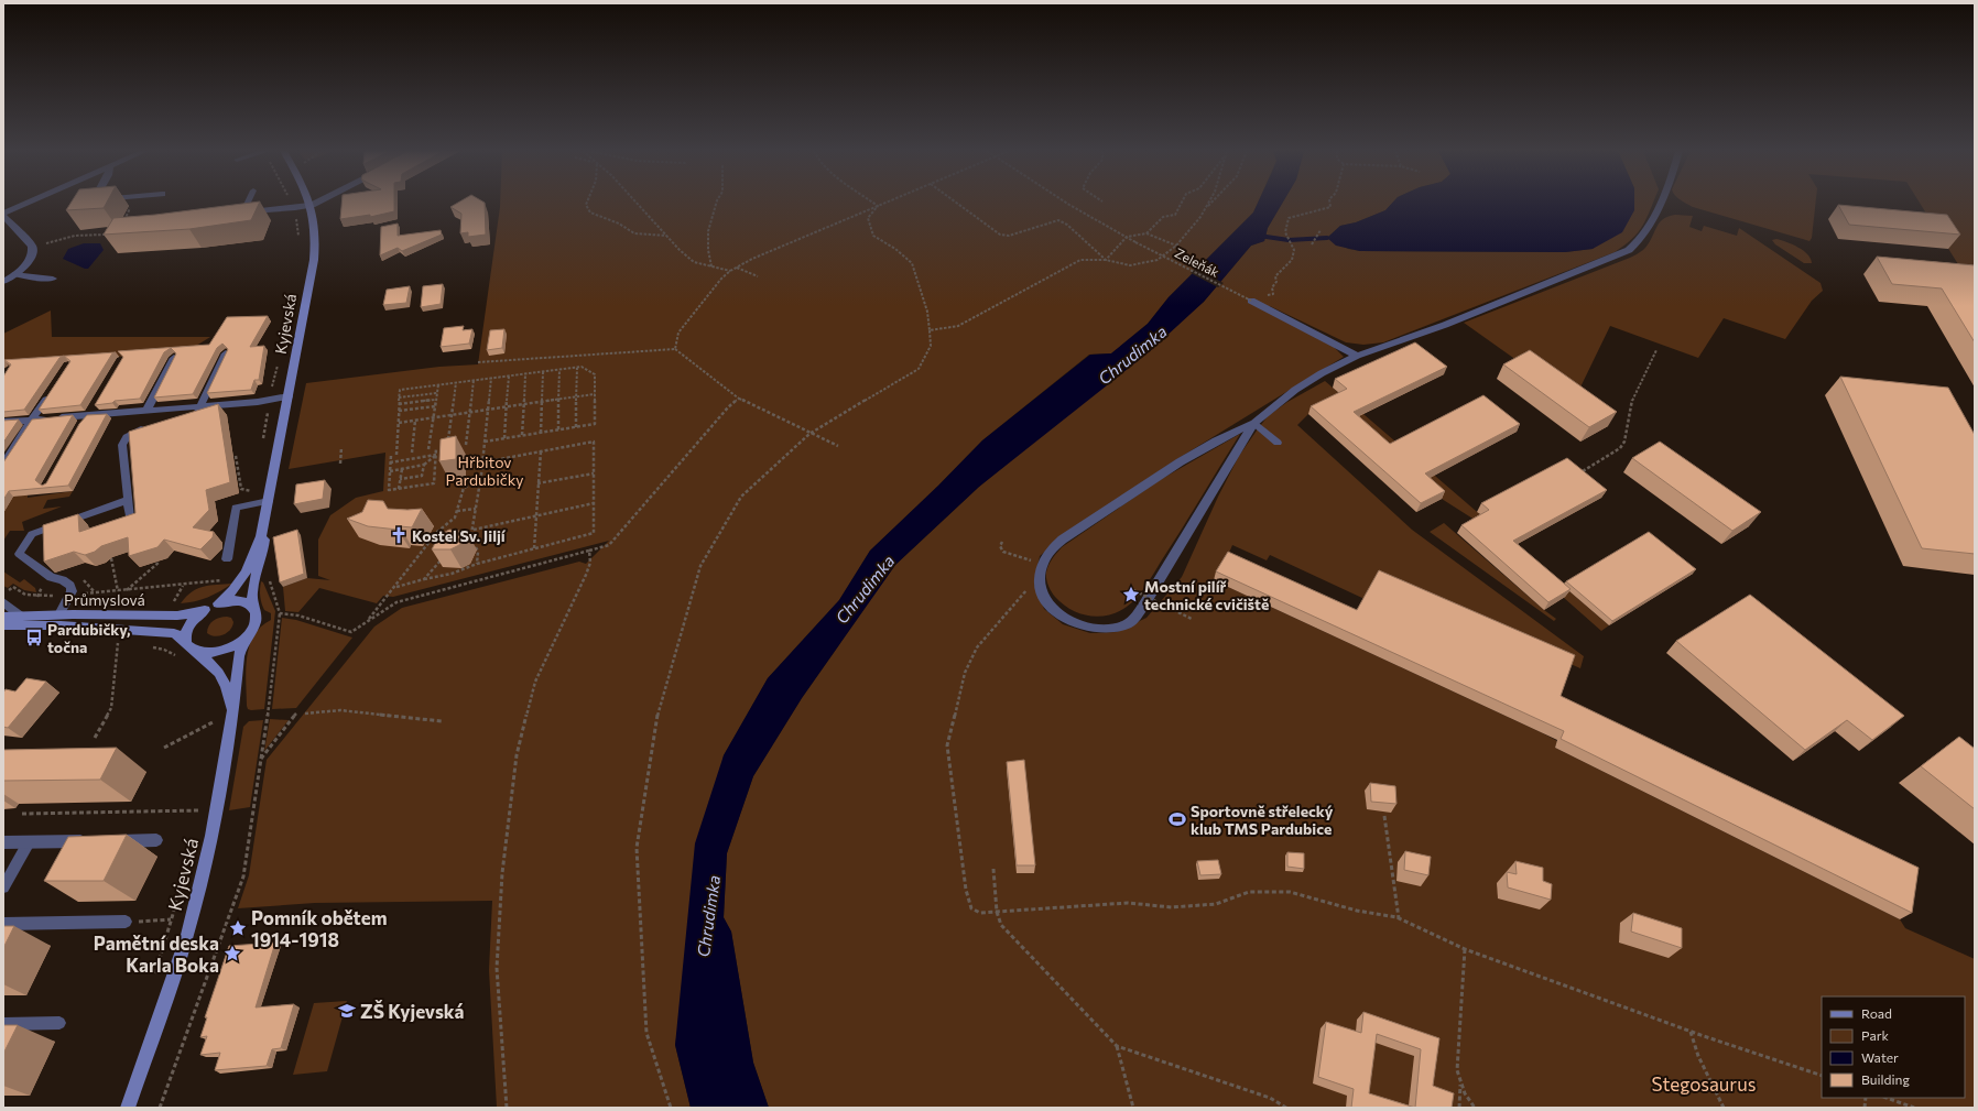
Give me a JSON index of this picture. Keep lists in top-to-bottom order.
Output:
{
  "streets": {
    "street": ["Kyjevská", "Průmyslová"],
    "path": ["Zeleňák"]
  },
  "crossings": [
    ["Kyjevská", "Průmyslová"]
  ],
  "water": ["Chrudimka"],
  "parks": ["Hřbitov Pardubičky", "Stegosaurus"],
  "places": {
    "church": ["Kostel Sv. Jiljí"],
    "place": ["Mostní pilíř technické cvičiště", "Pomník obětem 1914-1918", "Pamětní deska Karla Boka"],
    "bus stop": ["Pardubičky, točna"],
    "sports": ["Sportovně střelecký klub TMS Pardubice"],
    "school or university": ["ZŠ Kyjevská"]
  },
  "legend": [
    "Road",
    "Park",
    "Water",
    "Building"
  ]
}
